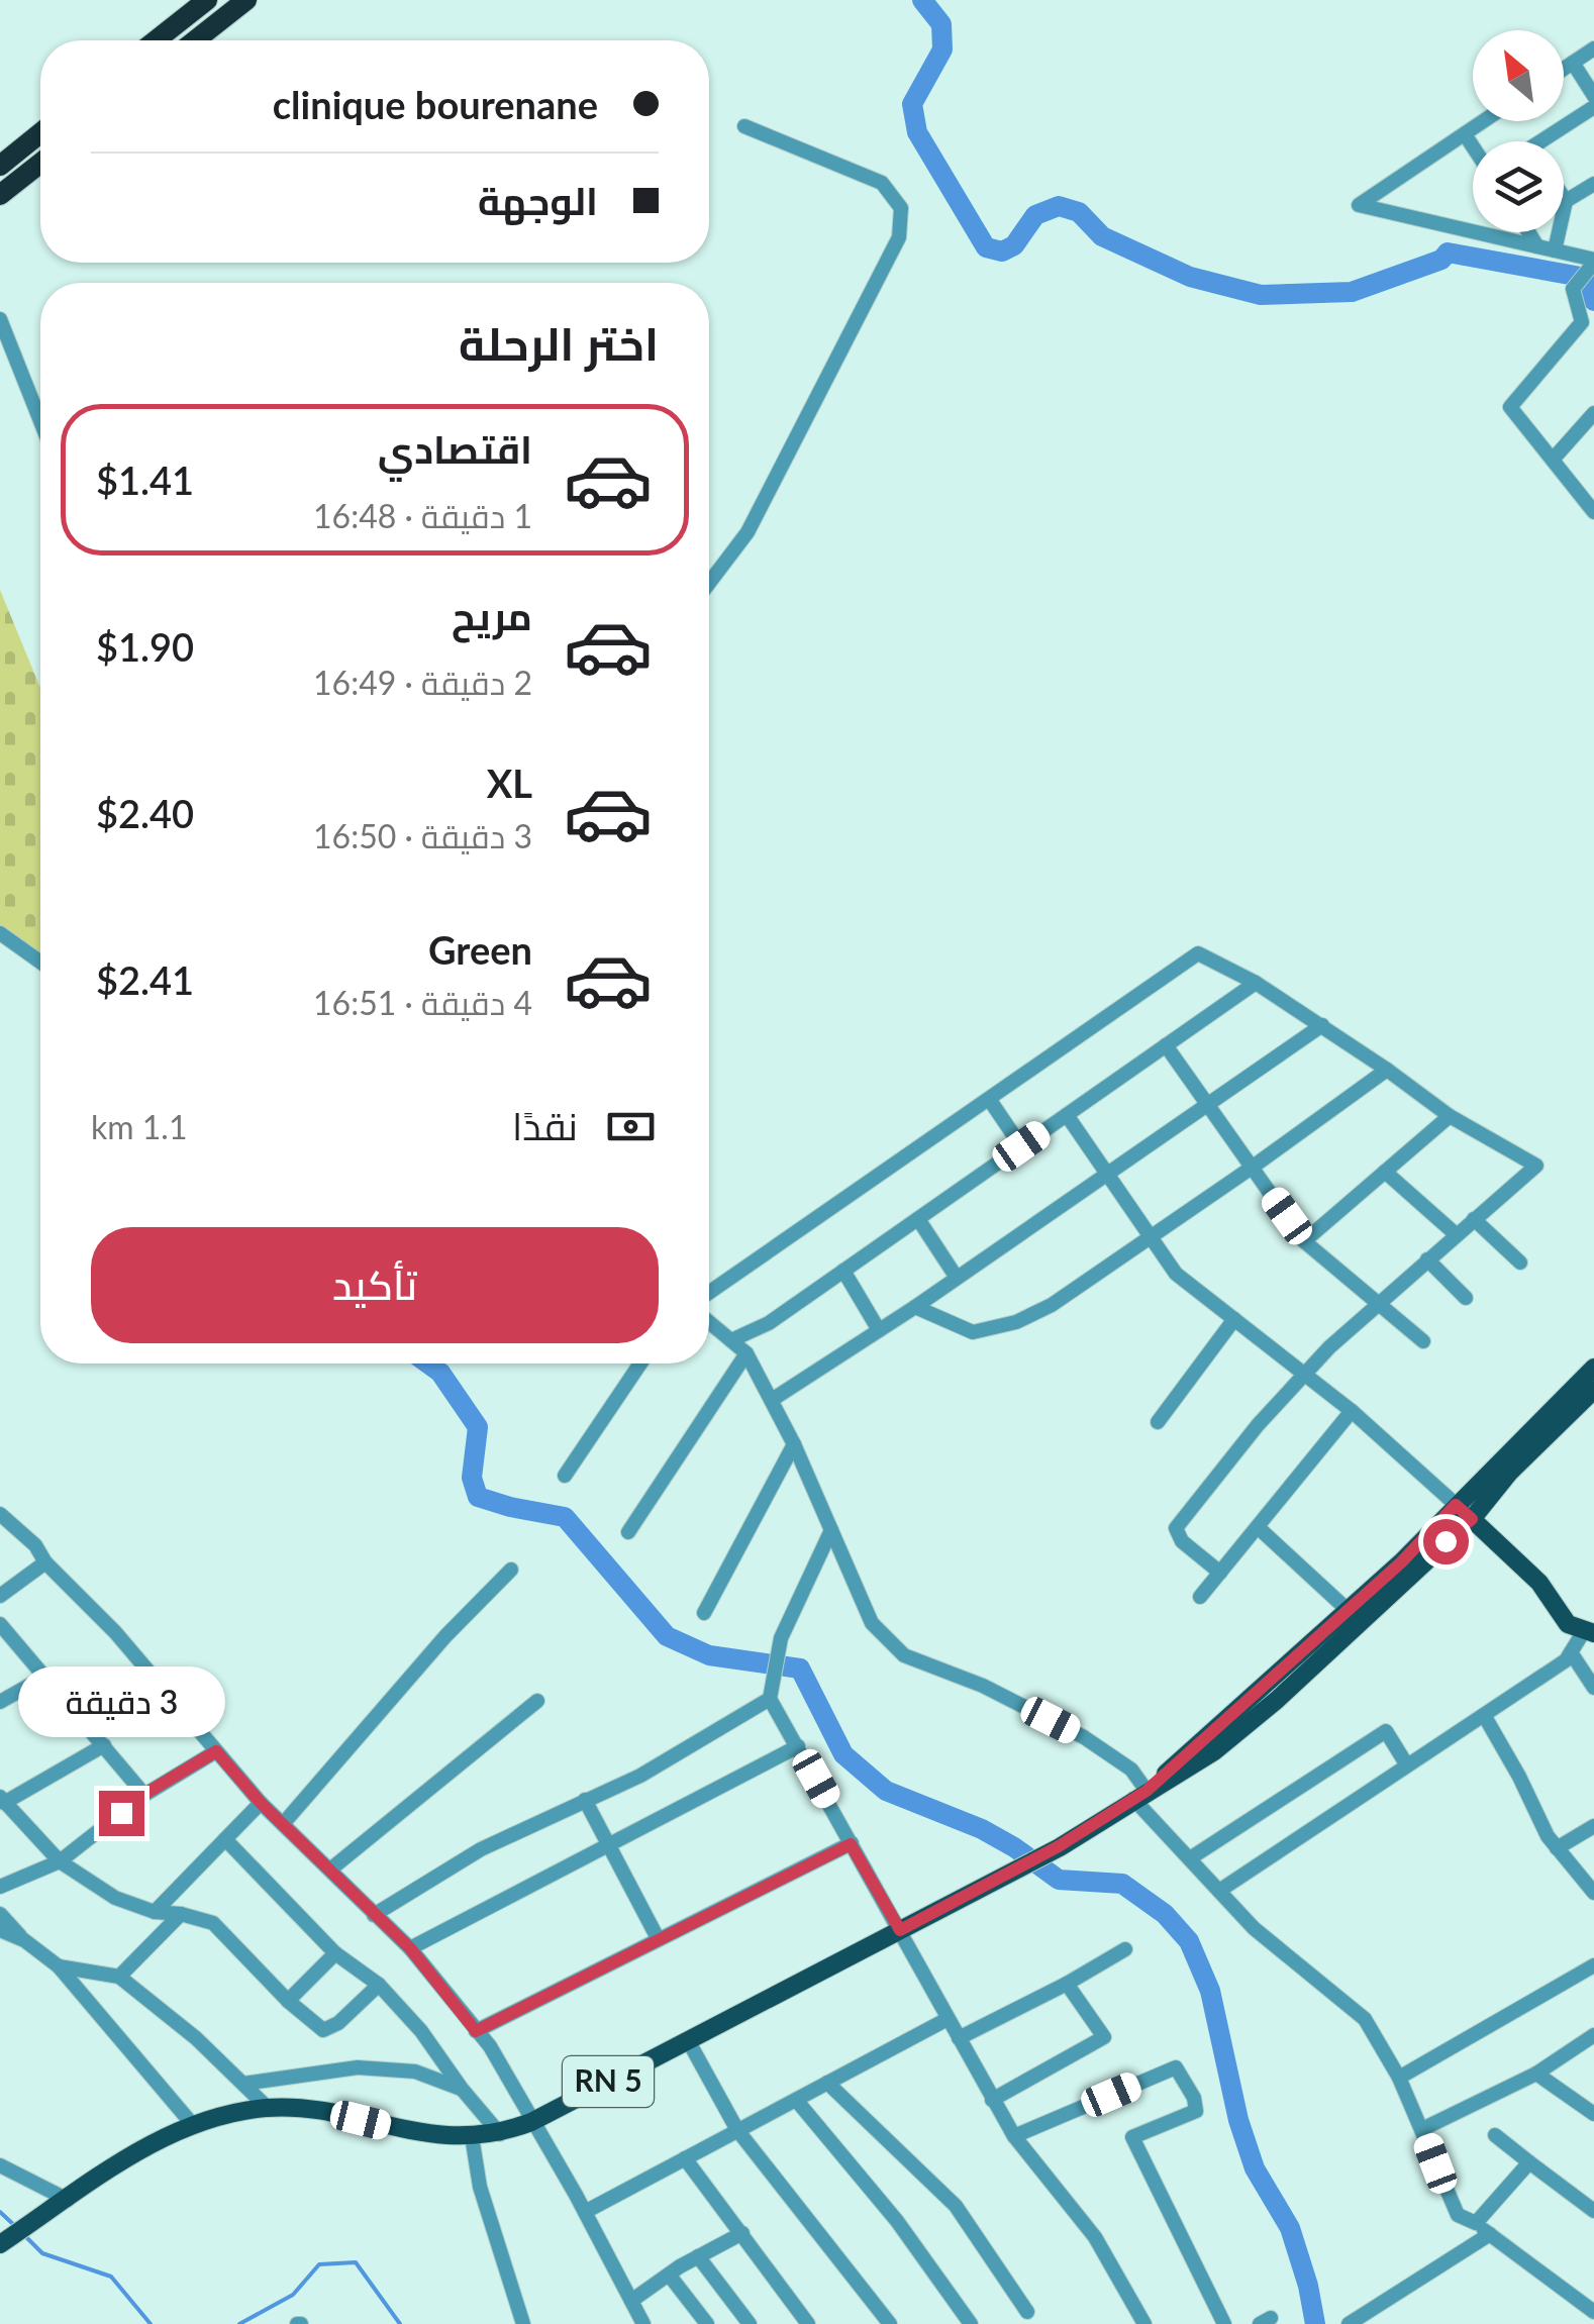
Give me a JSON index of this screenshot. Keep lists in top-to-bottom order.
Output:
{
  "streets": {
    "main road": ["RN 5"]
  },
  "north": "top left",
  "page": {
    "banner": ["clinique bourenane", "الوجهة"],
    "heading": "اختر الرحلة",
    "list": [
      {
        "name": "اقتصادي",
        "note": "1 دقيقة · 16:48",
        "value": "$1.41"
      },
      {
        "name": "مريح",
        "note": "2 دقيقة · 16:49",
        "value": "$1.90"
      },
      {
        "name": "XL",
        "note": "3 دقيقة · 16:50",
        "value": "$2.40"
      },
      {
        "name": "Green",
        "note": "4 دقيقة · 16:51",
        "value": "$2.41"
      }
    ],
    "pay": ["نقدًا", "1.1 km"],
    "buttons": "تأكيد",
    "bubble": "3 دقيقة"
  }
}
